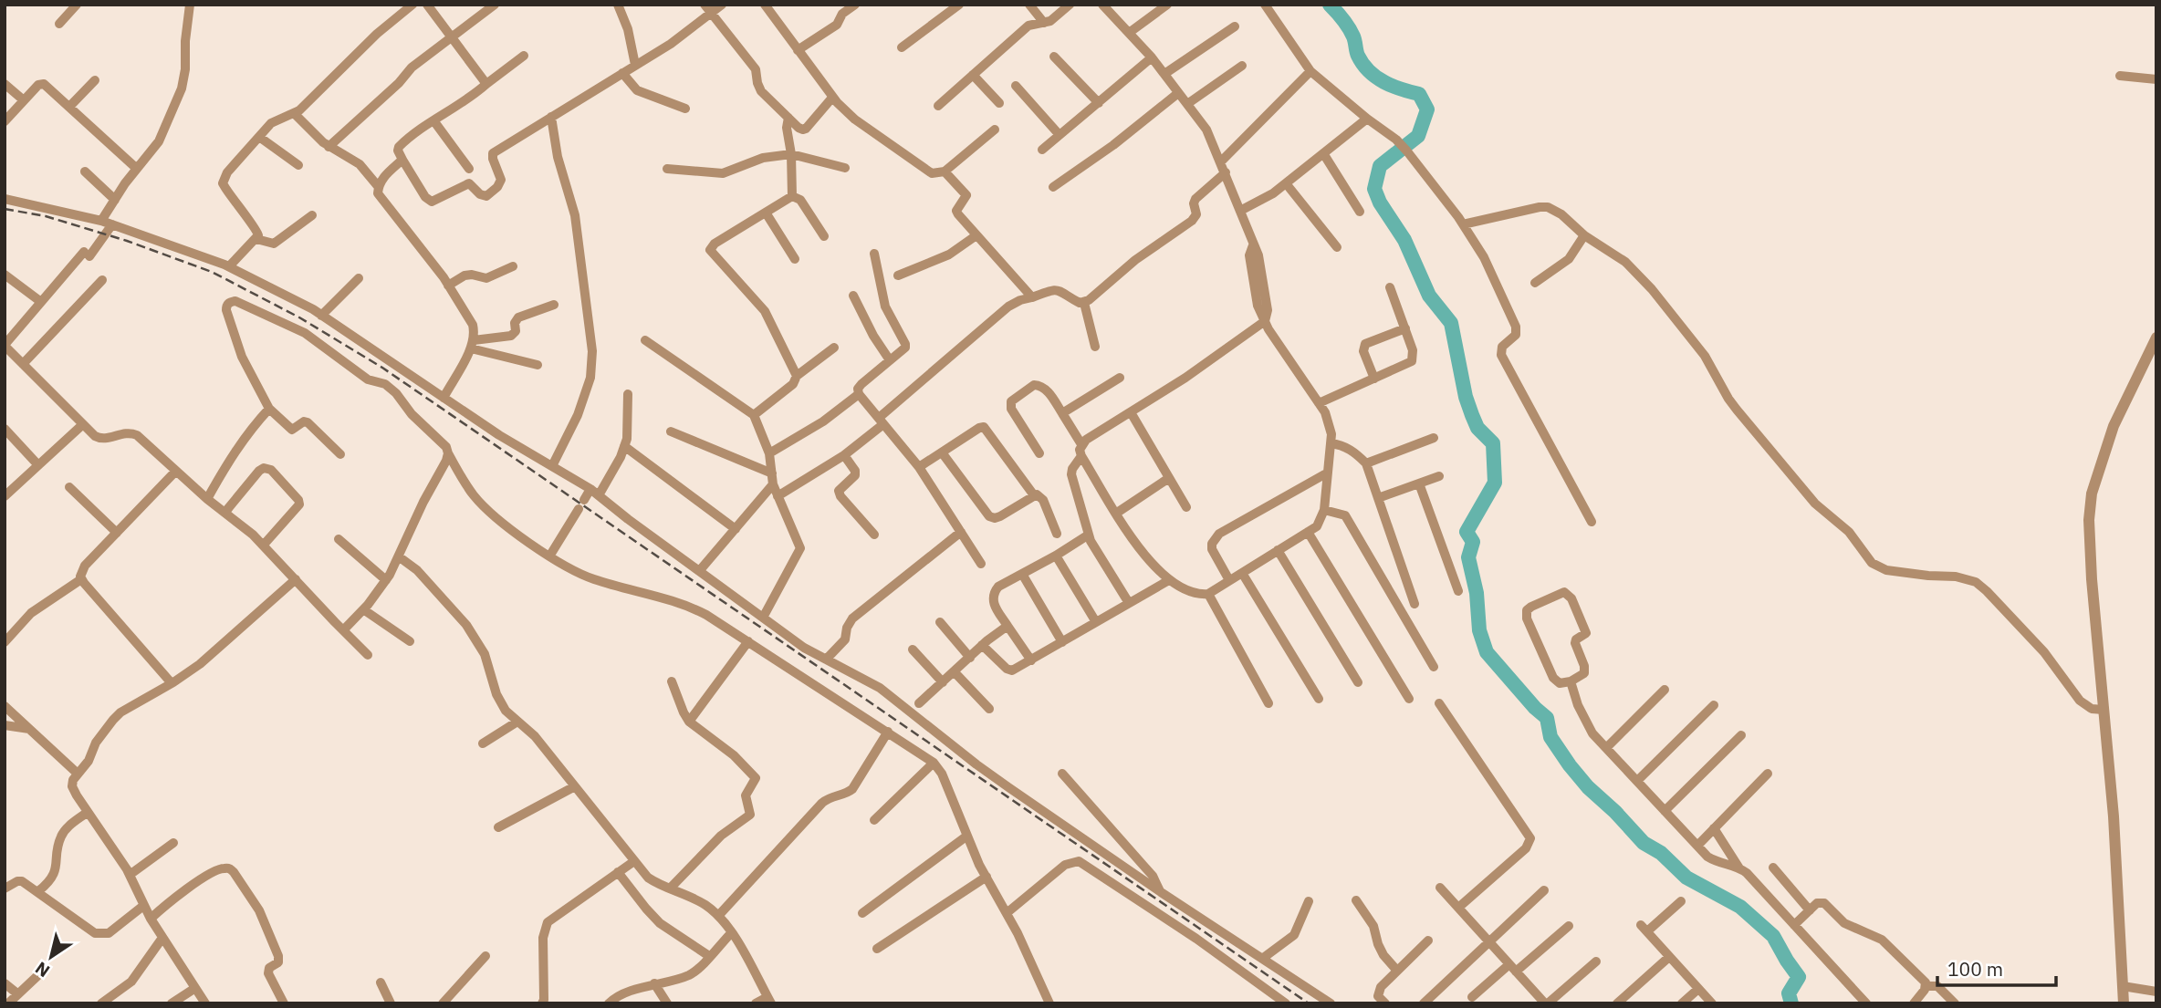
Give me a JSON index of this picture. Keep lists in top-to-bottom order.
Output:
{
  "scale_bar": "100 m",
  "north": "bottom left"
}
